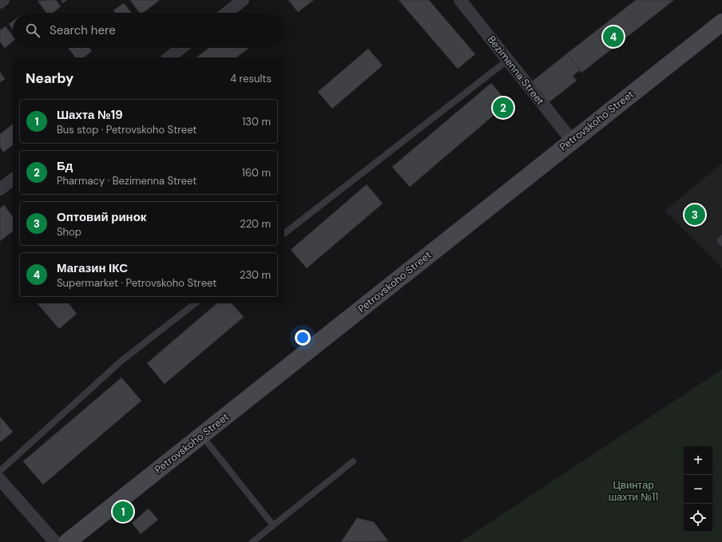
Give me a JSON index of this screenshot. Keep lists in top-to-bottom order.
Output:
{
  "streets": {
    "main road": ["Petrovskoho Street"],
    "street": ["Bezimenna Street"]
  },
  "crossings": [
    ["Bezimenna Street", "Petrovskoho Street"]
  ],
  "parks": ["Цвинтар шахти №11"],
  "page": {
    "search": "Search here",
    "pins": [
      "4",
      "2",
      "3",
      "1"
    ],
    "heading": ["Nearby", "4 results"],
    "list": [
      {
        "mark": "1",
        "name": "Шахта №19",
        "note": "Bus stop · Petrovskoho Street",
        "value": "130 m"
      },
      {
        "mark": "2",
        "name": "Бд",
        "note": "Pharmacy · Bezimenna Street",
        "value": "160 m"
      },
      {
        "mark": "3",
        "name": "Оптовий ринок",
        "note": "Shop",
        "value": "220 m"
      },
      {
        "mark": "4",
        "name": "Магазин ІКС",
        "note": "Supermarket · Petrovskoho Street",
        "value": "230 m"
      }
    ],
    "map_buttons": ["+", "−"]
  }
}
